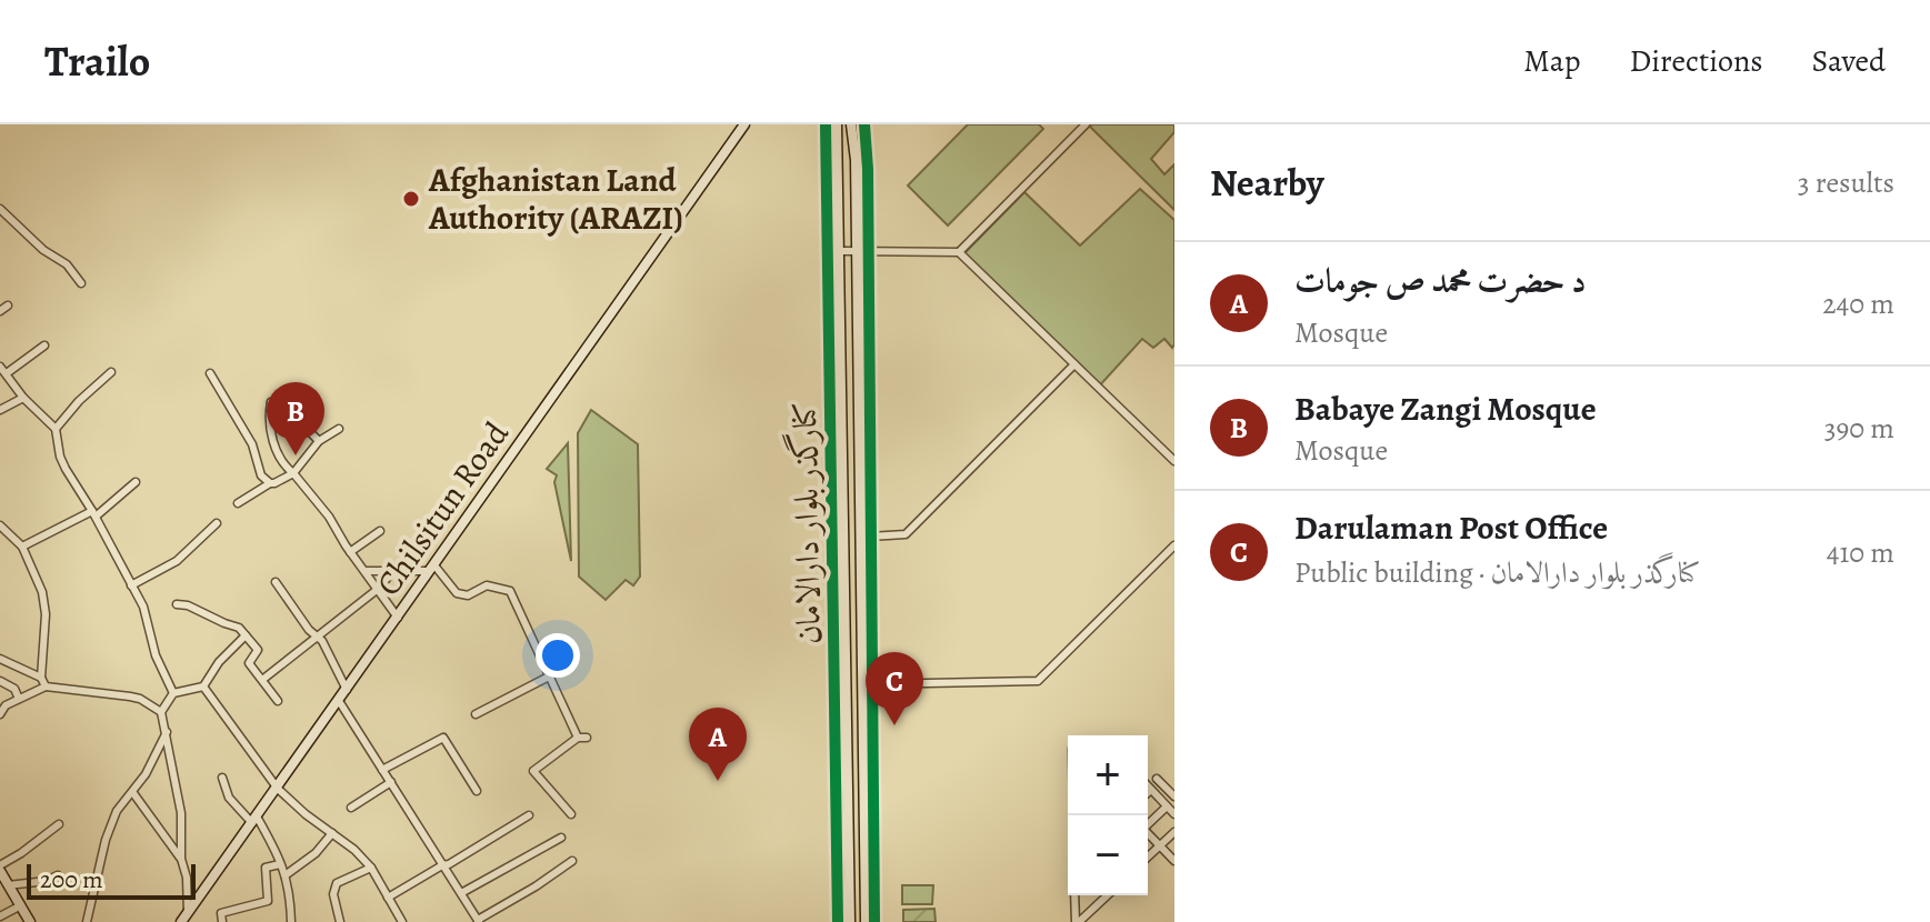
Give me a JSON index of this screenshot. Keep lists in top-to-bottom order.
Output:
{
  "streets": {
    "main road": ["Chilsitun Road", "کنارگذر بلوار دارالامان"]
  },
  "places": ["Afghanistan Land Authority (ARAZI)"],
  "scale_bar": "200 m",
  "page": {
    "header": "Trailo",
    "nav": ["Map", "Directions", "Saved"],
    "heading": ["Nearby", "3 results"],
    "list": [
      {
        "mark": "A",
        "name": "د حضرت محمد ص جومات",
        "note": "Mosque",
        "value": "240 m"
      },
      {
        "mark": "B",
        "name": "Babaye Zangi Mosque",
        "note": "Mosque",
        "value": "390 m"
      },
      {
        "mark": "C",
        "name": "Darulaman Post Office",
        "note": "Public building · کنارگذر بلوار دارالامان",
        "value": "410 m"
      }
    ],
    "pins": ["B", "C", "A"],
    "map_buttons": ["+", "−"],
    "scale": "200 m"
  }
}
